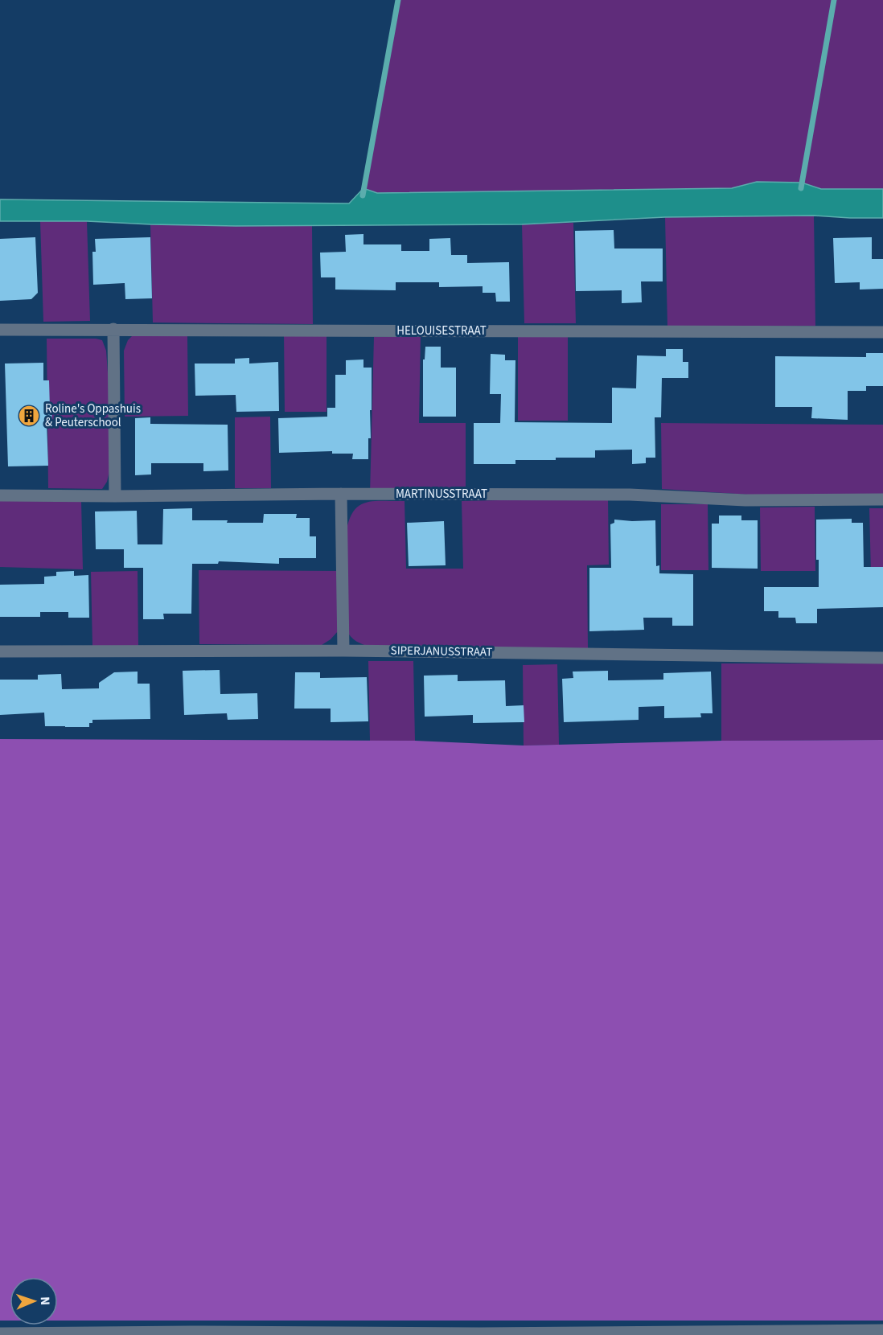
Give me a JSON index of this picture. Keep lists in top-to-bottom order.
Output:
{
  "streets": {
    "street": ["HELOUISESTRAAT", "MARTINUSSTRAAT", "SIPERJANUSSTRAAT"]
  },
  "places": {
    "building": ["Roline's Oppashuis & Peuterschool"]
  },
  "north": "right"
}
